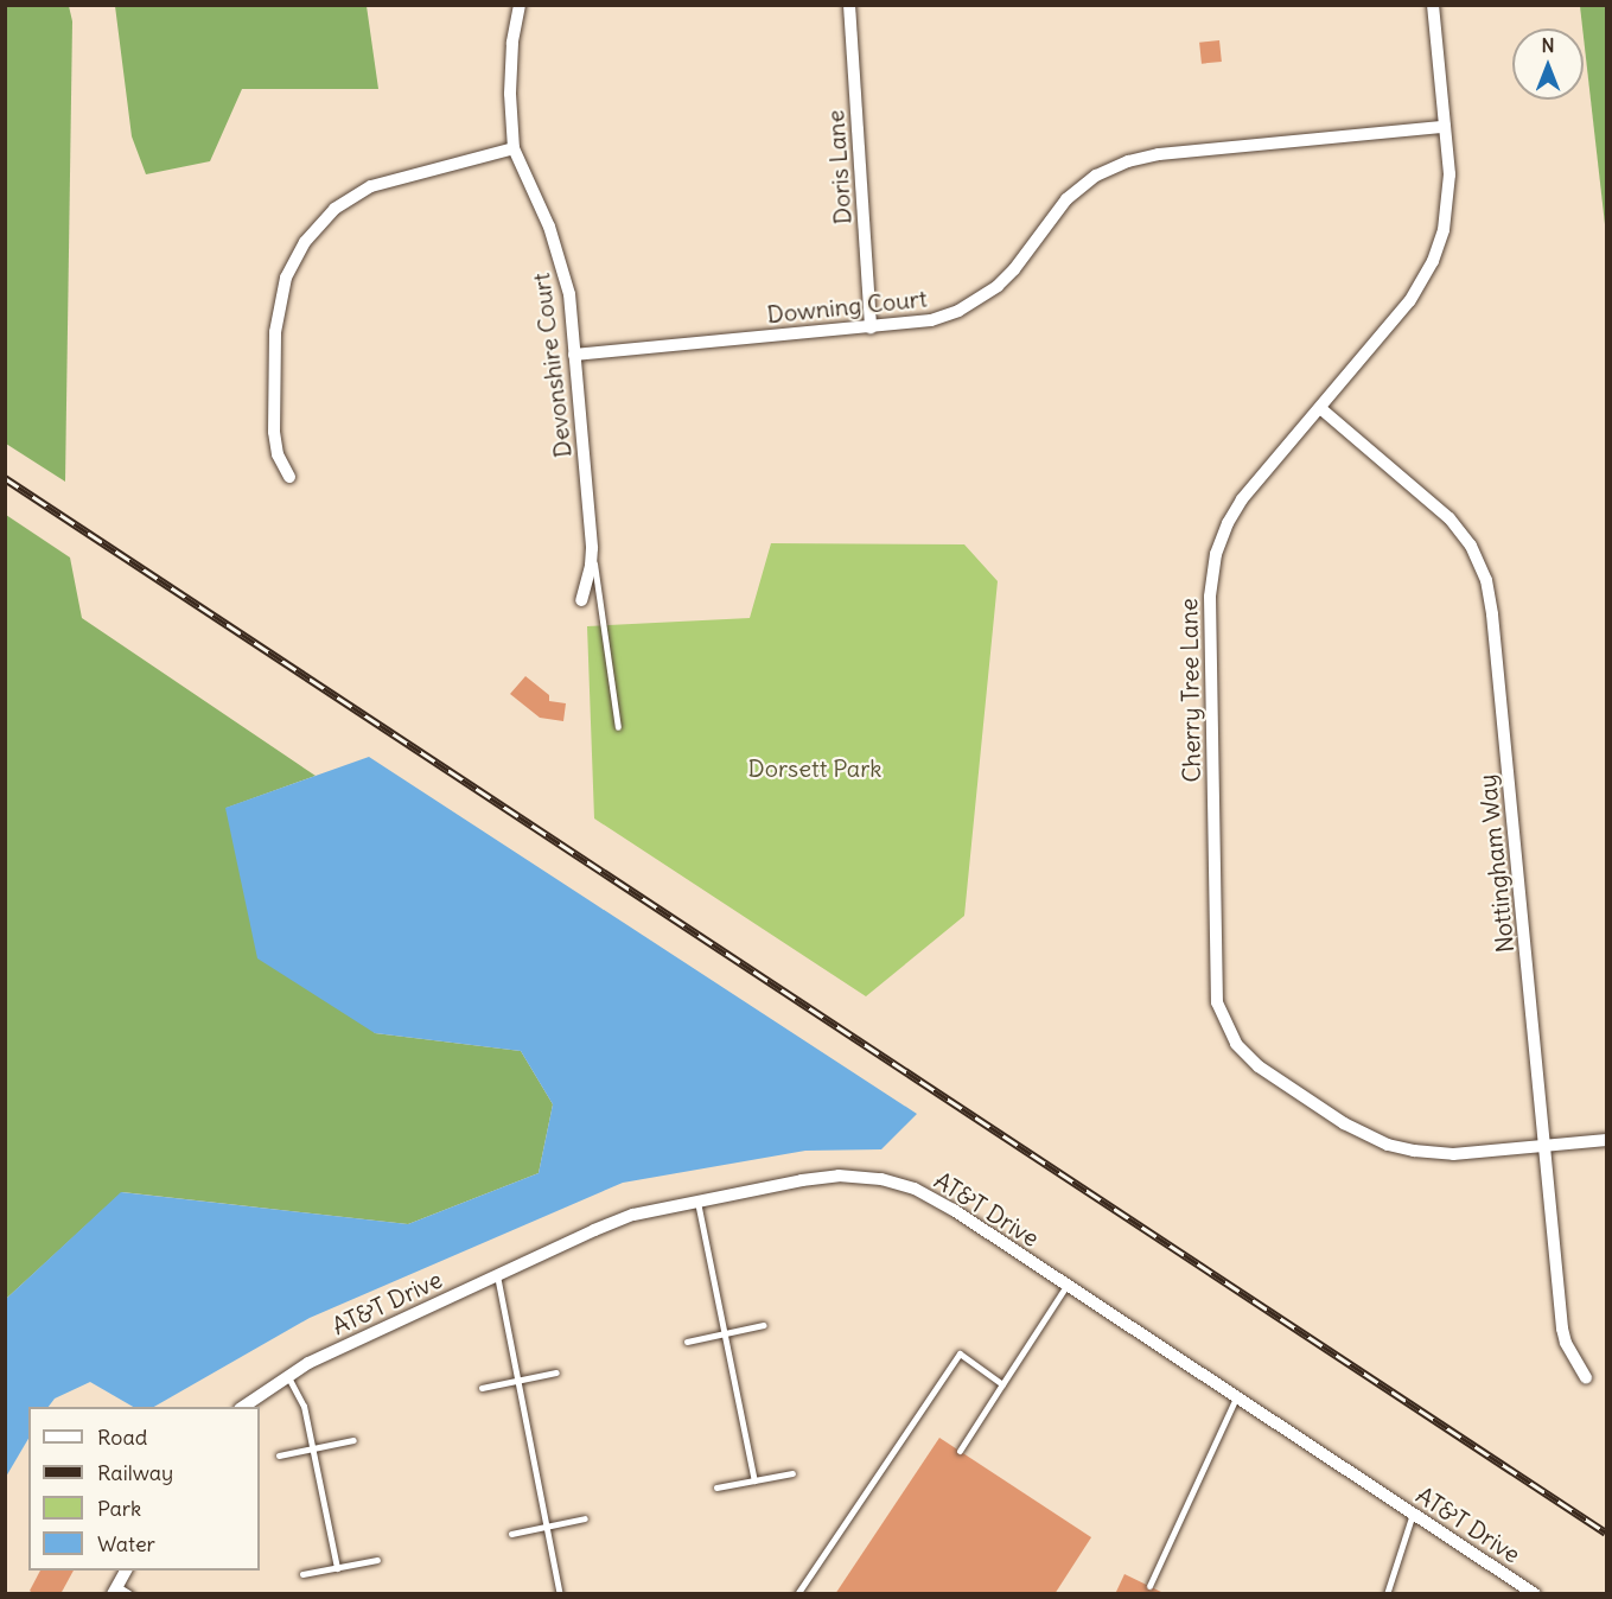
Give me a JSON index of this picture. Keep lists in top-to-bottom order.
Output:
{
  "streets": {
    "street": [
      "Doris Lane",
      "Downing Court",
      "Devonshire Court",
      "Cherry Tree Lane",
      "Nottingham Way",
      "AT&T Drive"
    ]
  },
  "crossings": [
    ["Doris Lane", "Downing Court"],
    ["Downing Court", "Devonshire Court"],
    ["Downing Court", "Cherry Tree Lane"],
    ["Cherry Tree Lane", "Nottingham Way"]
  ],
  "parks": ["Dorsett Park"],
  "legend": [
    "Road",
    "Railway",
    "Park",
    "Water"
  ],
  "north": "top"
}
